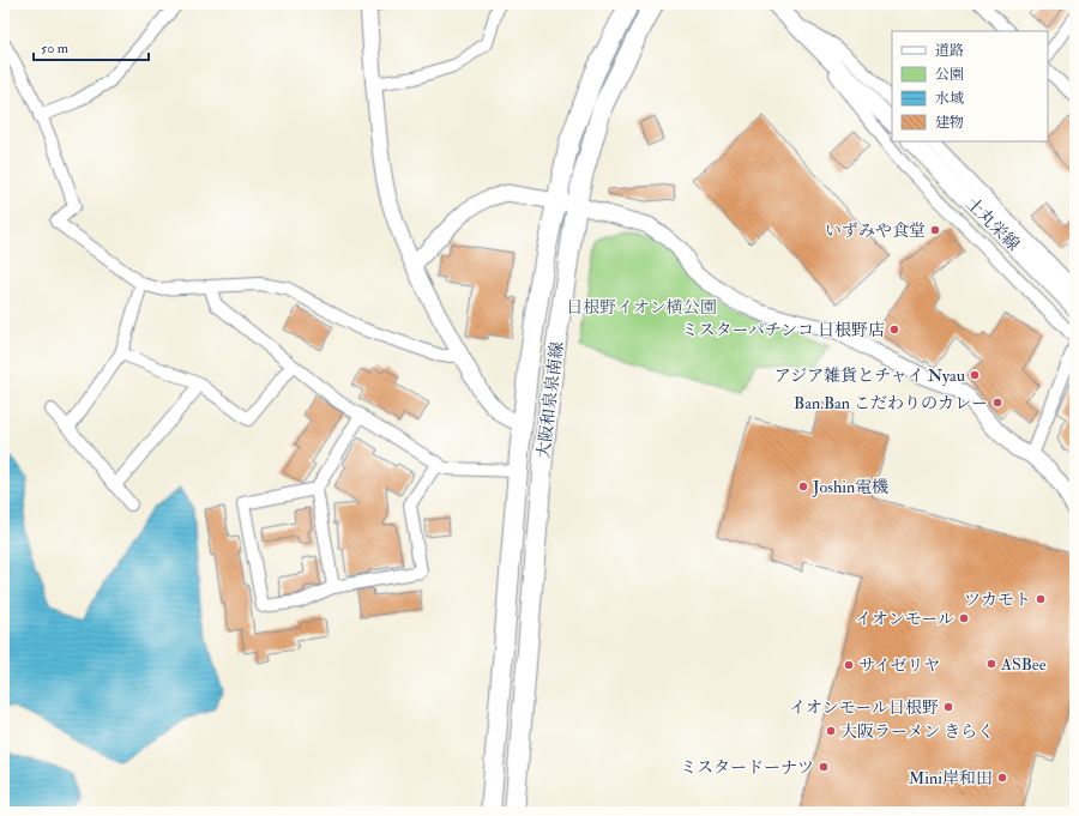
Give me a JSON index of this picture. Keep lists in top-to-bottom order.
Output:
{
  "streets": {
    "main road": ["土丸栄線", "大阪和泉泉南線"]
  },
  "parks": ["日根野イオン横公園"],
  "places": [
    "いずみや食堂",
    "ミスターパチンコ 日根野店",
    "アジア雑貨とチャイ Nyau",
    "Ban.Ban こだわりのカレー",
    "Joshin電機",
    "ツカモト",
    "イオンモール",
    "ASBee",
    "サイゼリヤ",
    "イオンモール日根野",
    "大阪ラーメン きらく",
    "ミスタードーナツ",
    "Mini岸和田"
  ],
  "legend": [
    "道路",
    "公園",
    "水域",
    "建物"
  ],
  "scale_bar": "50 m"
}
